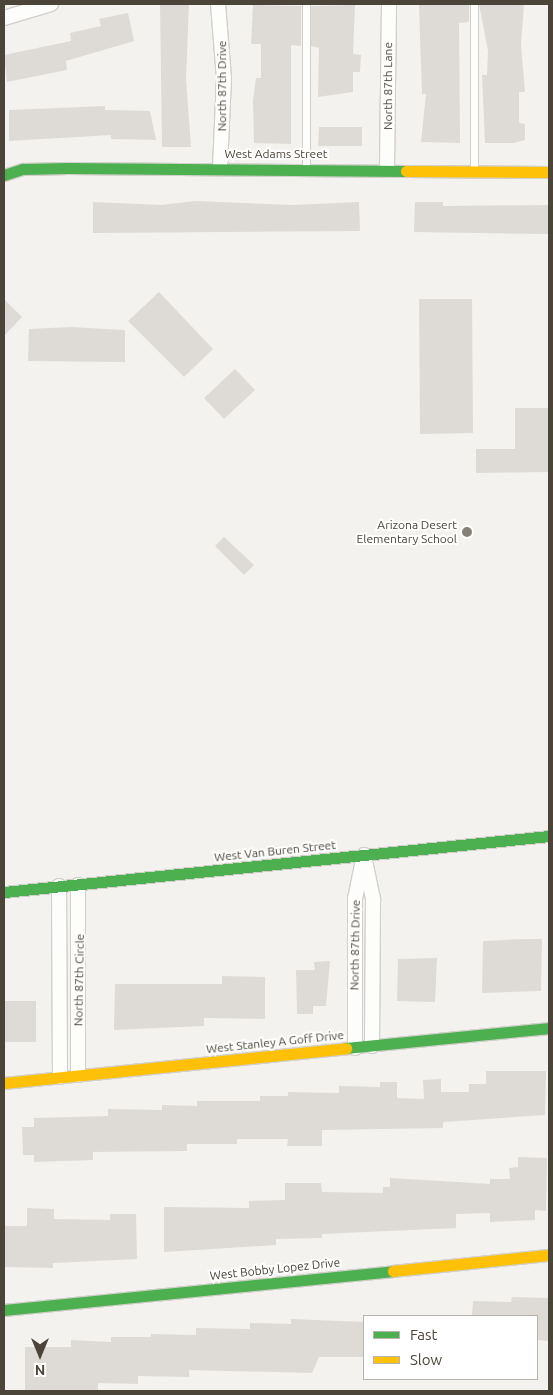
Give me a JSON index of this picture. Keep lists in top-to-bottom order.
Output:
{
  "streets": {
    "street": [
      "North 87th Drive",
      "North 87th Lane",
      "West Adams Street",
      "West Van Buren Street",
      "North 87th Circle",
      "West Stanley A Goff Drive",
      "West Bobby Lopez Drive"
    ]
  },
  "crossings": [
    ["North 87th Drive", "West Adams Street"],
    ["North 87th Drive", "West Van Buren Street"],
    ["North 87th Drive", "West Stanley A Goff Drive"],
    ["North 87th Lane", "West Adams Street"],
    ["West Van Buren Street", "North 87th Circle"],
    ["North 87th Circle", "West Stanley A Goff Drive"]
  ],
  "places": ["Arizona Desert Elementary School"],
  "legend": ["Fast", "Slow"],
  "north": "bottom"
}
